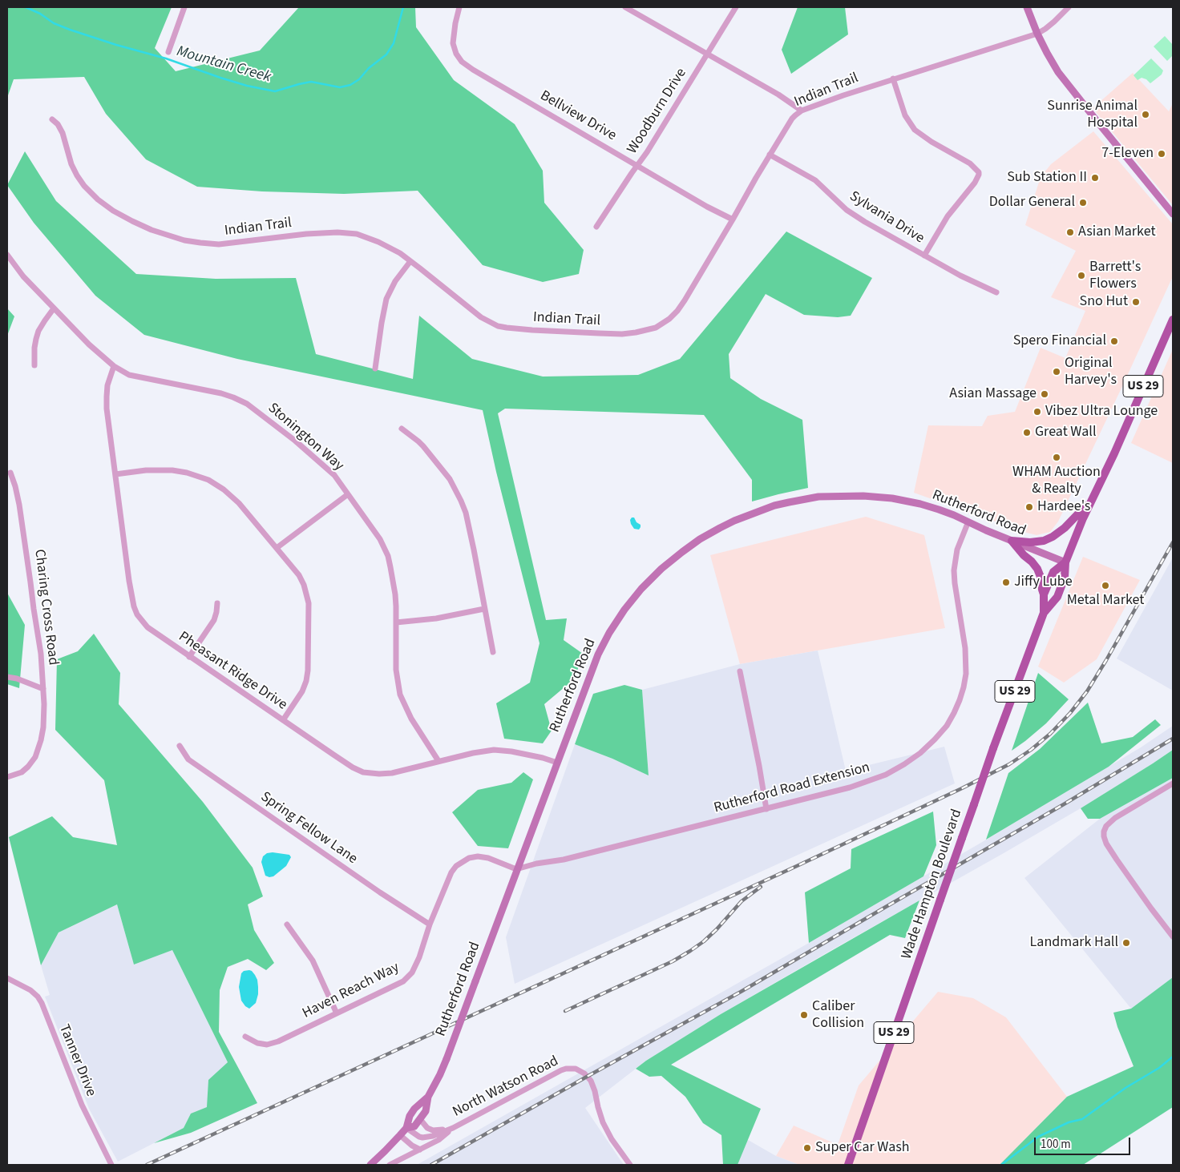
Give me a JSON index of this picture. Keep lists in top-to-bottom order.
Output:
{
  "streets": {
    "main road": ["US 29", "Wade Hampton Boulevard"],
    "street": [
      "Indian Trail",
      "Woodburn Drive",
      "Bellview Drive",
      "Sylvania Drive",
      "Stonington Way",
      "Rutherford Road",
      "Charing Cross Road",
      "Pheasant Ridge Drive",
      "Rutherford Road Extension",
      "Spring Fellow Lane",
      "Haven Reach Way",
      "Tanner Drive",
      "North Watson Road"
    ]
  },
  "crossings": [
    ["Indian Trail", "Bellview Drive"],
    ["Indian Trail", "Sylvania Drive"],
    ["Woodburn Drive", "Bellview Drive"],
    ["Stonington Way", "Pheasant Ridge Drive"],
    ["Rutherford Road", "Pheasant Ridge Drive"],
    ["Rutherford Road", "Rutherford Road Extension"],
    ["Rutherford Road", "Wade Hampton Boulevard"],
    ["Rutherford Road", "Haven Reach Way"],
    ["Rutherford Road", "North Watson Road"],
    ["Rutherford Road Extension", "Haven Reach Way"],
    ["Spring Fellow Lane", "Haven Reach Way"]
  ],
  "water": ["Mountain Creek"],
  "places": [
    "Sunrise Animal Hospital",
    "7-Eleven",
    "Sub Station II",
    "Dollar General",
    "Asian Market",
    "Barrett's Flowers",
    "Sno Hut",
    "Spero Financial",
    "Original Harvey's",
    "Asian Massage",
    "Vibez Ultra Lounge",
    "Great Wall",
    "WHAM Auction & Realty",
    "Hardee's",
    "Jiffy Lube",
    "Metal Market",
    "Landmark Hall",
    "Caliber Collision",
    "Super Car Wash"
  ],
  "scale_bar": "100 m"
}
